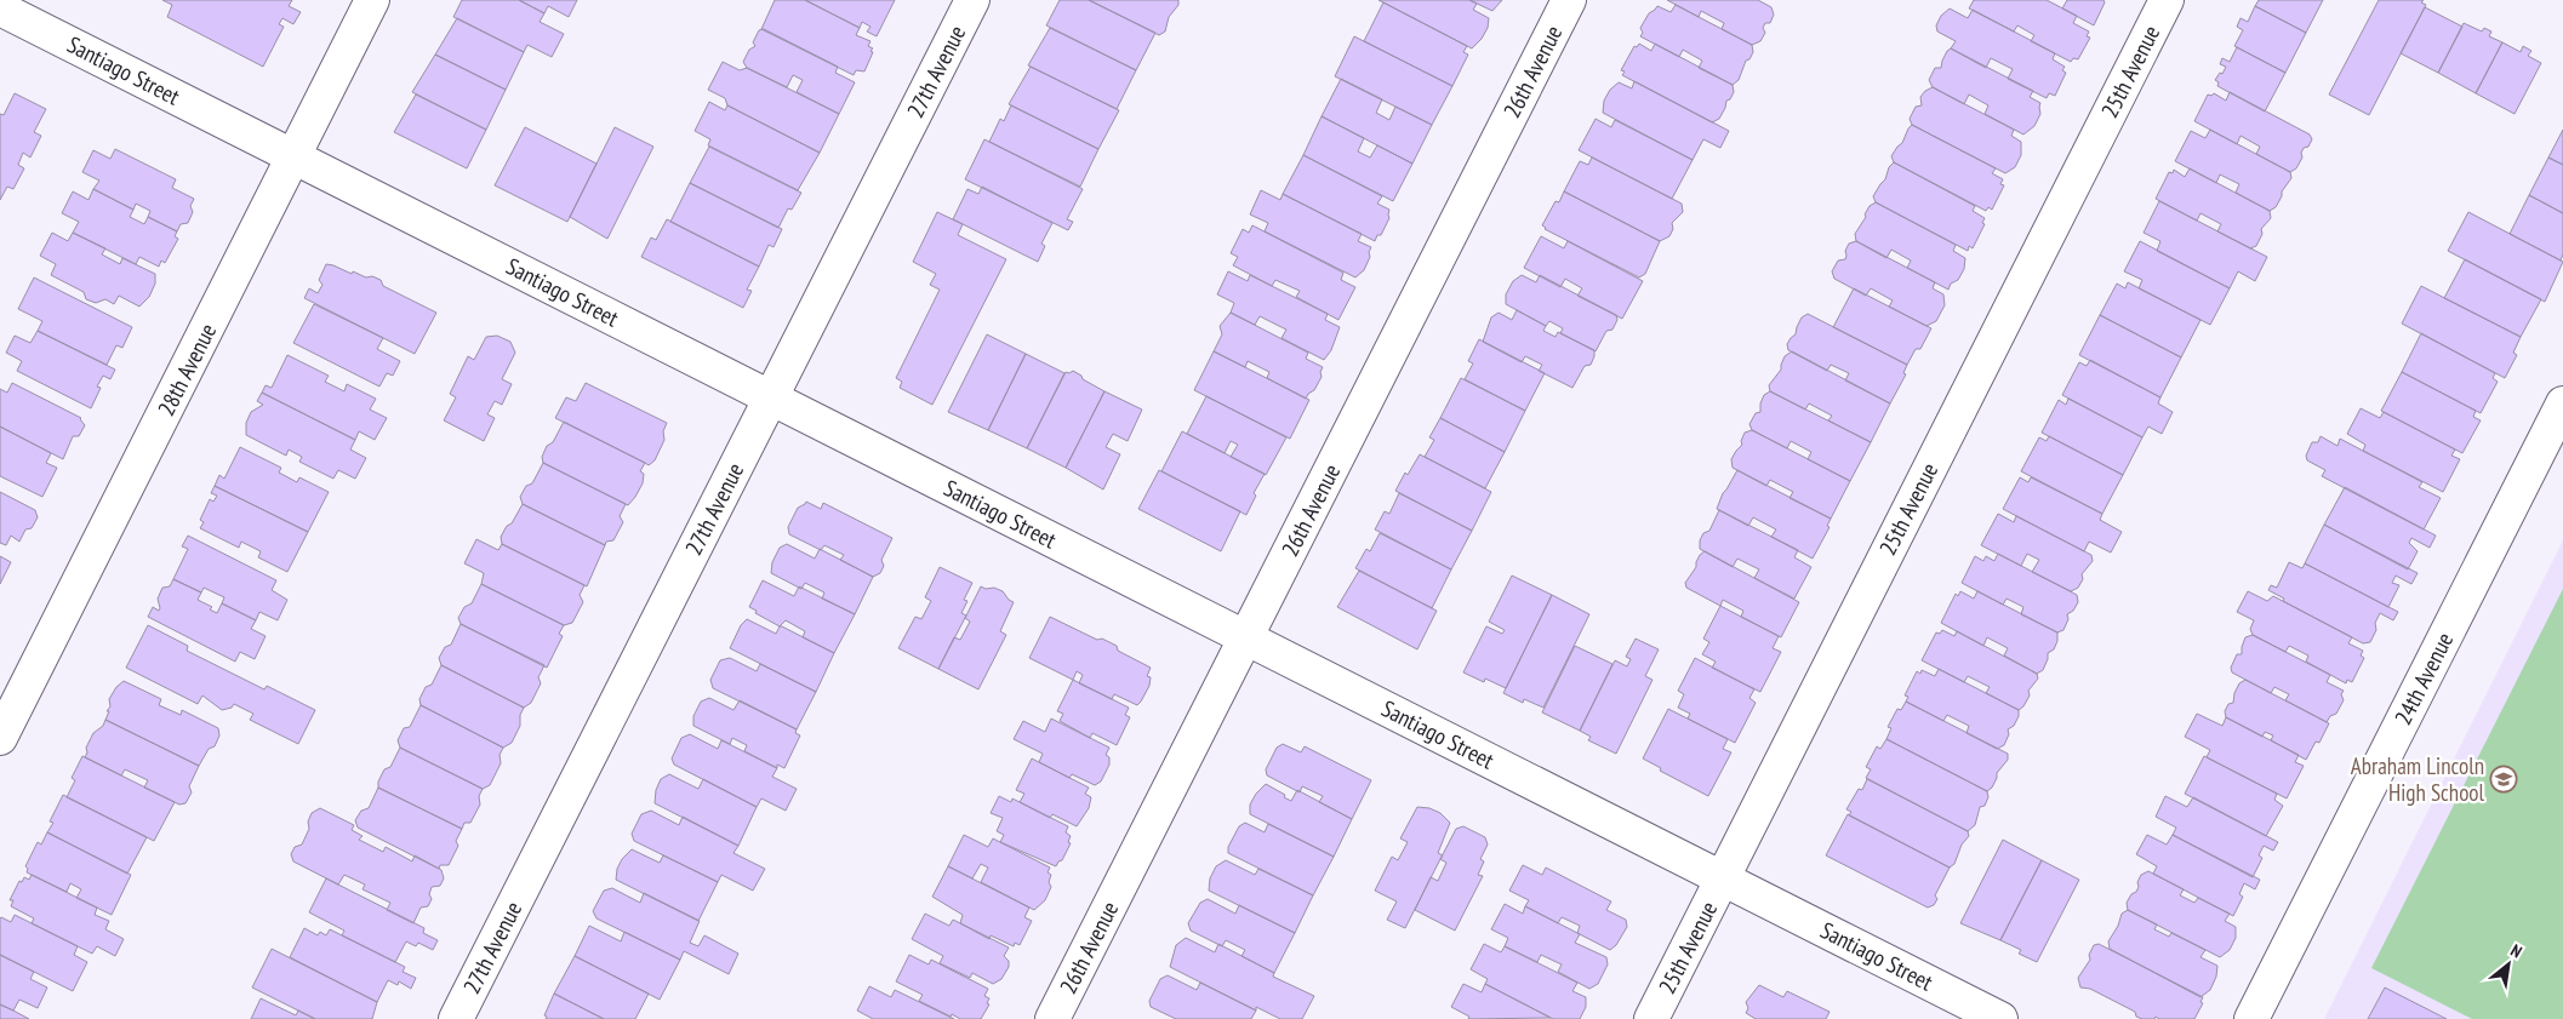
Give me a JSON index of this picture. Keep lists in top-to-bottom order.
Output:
{
  "streets": {
    "street": [
      "Santiago Street",
      "27th Avenue",
      "26th Avenue",
      "25th Avenue",
      "28th Avenue",
      "24th Avenue"
    ]
  },
  "crossings": [
    ["Santiago Street", "27th Avenue"],
    ["Santiago Street", "26th Avenue"],
    ["Santiago Street", "25th Avenue"],
    ["Santiago Street", "28th Avenue"]
  ],
  "places": {
    "school or university": ["Abraham Lincoln High School"]
  },
  "north": "top right"
}
